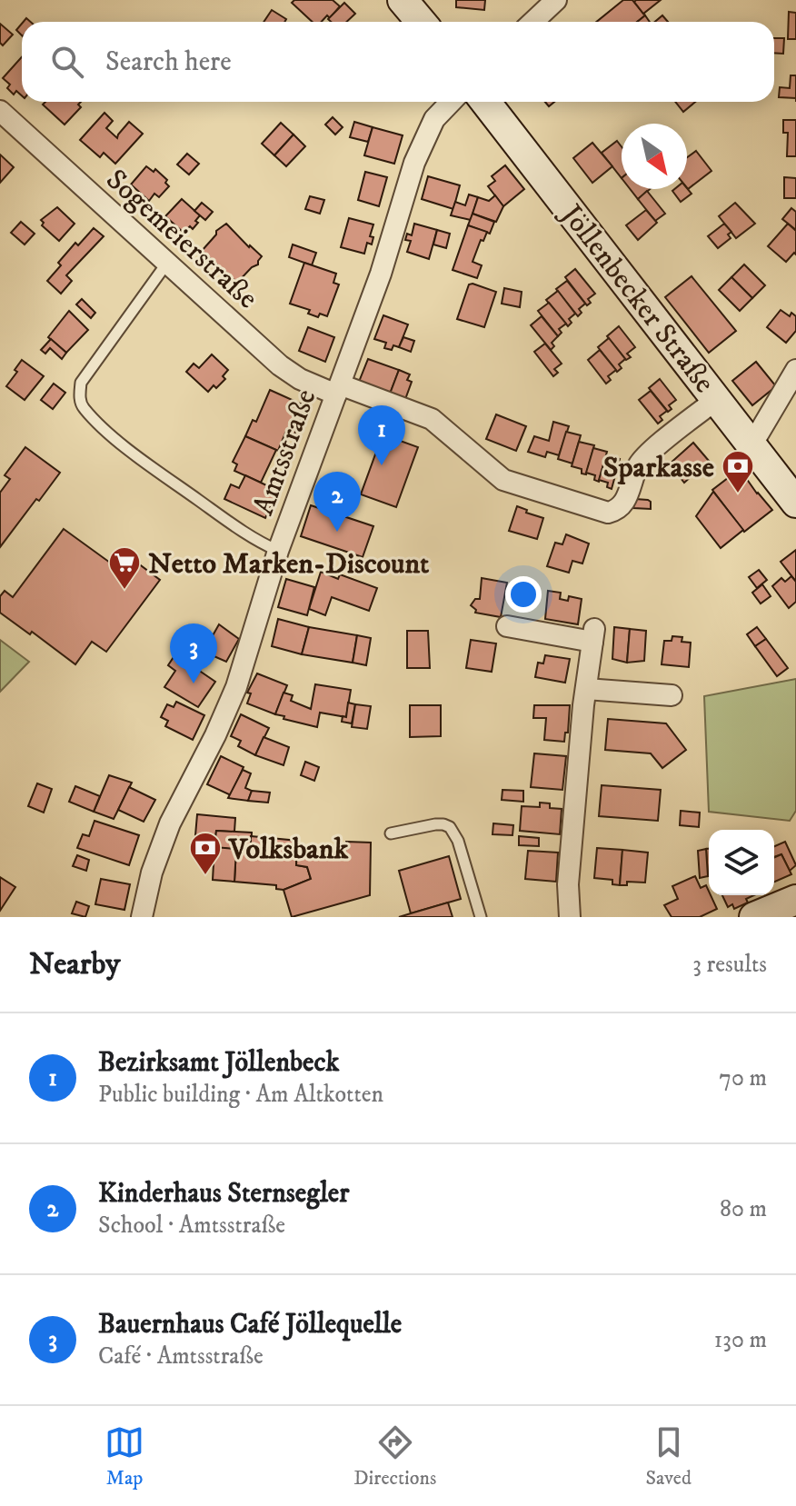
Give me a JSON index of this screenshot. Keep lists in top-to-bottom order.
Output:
{
  "streets": {
    "main road": ["Jöllenbecker Straße"],
    "street": ["Sogemeierstraße", "Amtsstraße"]
  },
  "crossings": [
    ["Sogemeierstraße", "Jöllenbecker Straße"],
    ["Sogemeierstraße", "Amtsstraße"]
  ],
  "places": {
    "bank": ["Sparkasse", "Volksbank"],
    "supermarket": ["Netto Marken-Discount"]
  },
  "north": "bottom right",
  "page": {
    "search": "Search here",
    "pins": ["1", "2", "3"],
    "heading": ["Nearby", "3 results"],
    "list": [
      {
        "mark": "1",
        "name": "Bezirksamt Jöllenbeck",
        "note": "Public building · Am Altkotten",
        "value": "70 m"
      },
      {
        "mark": "2",
        "name": "Kinderhaus Sternsegler",
        "note": "School · Amtsstraße",
        "value": "80 m"
      },
      {
        "mark": "3",
        "name": "Bauernhaus Café Jöllequelle",
        "note": "Café · Amtsstraße",
        "value": "130 m"
      }
    ],
    "nav": ["Map", "Directions", "Saved"]
  }
}
